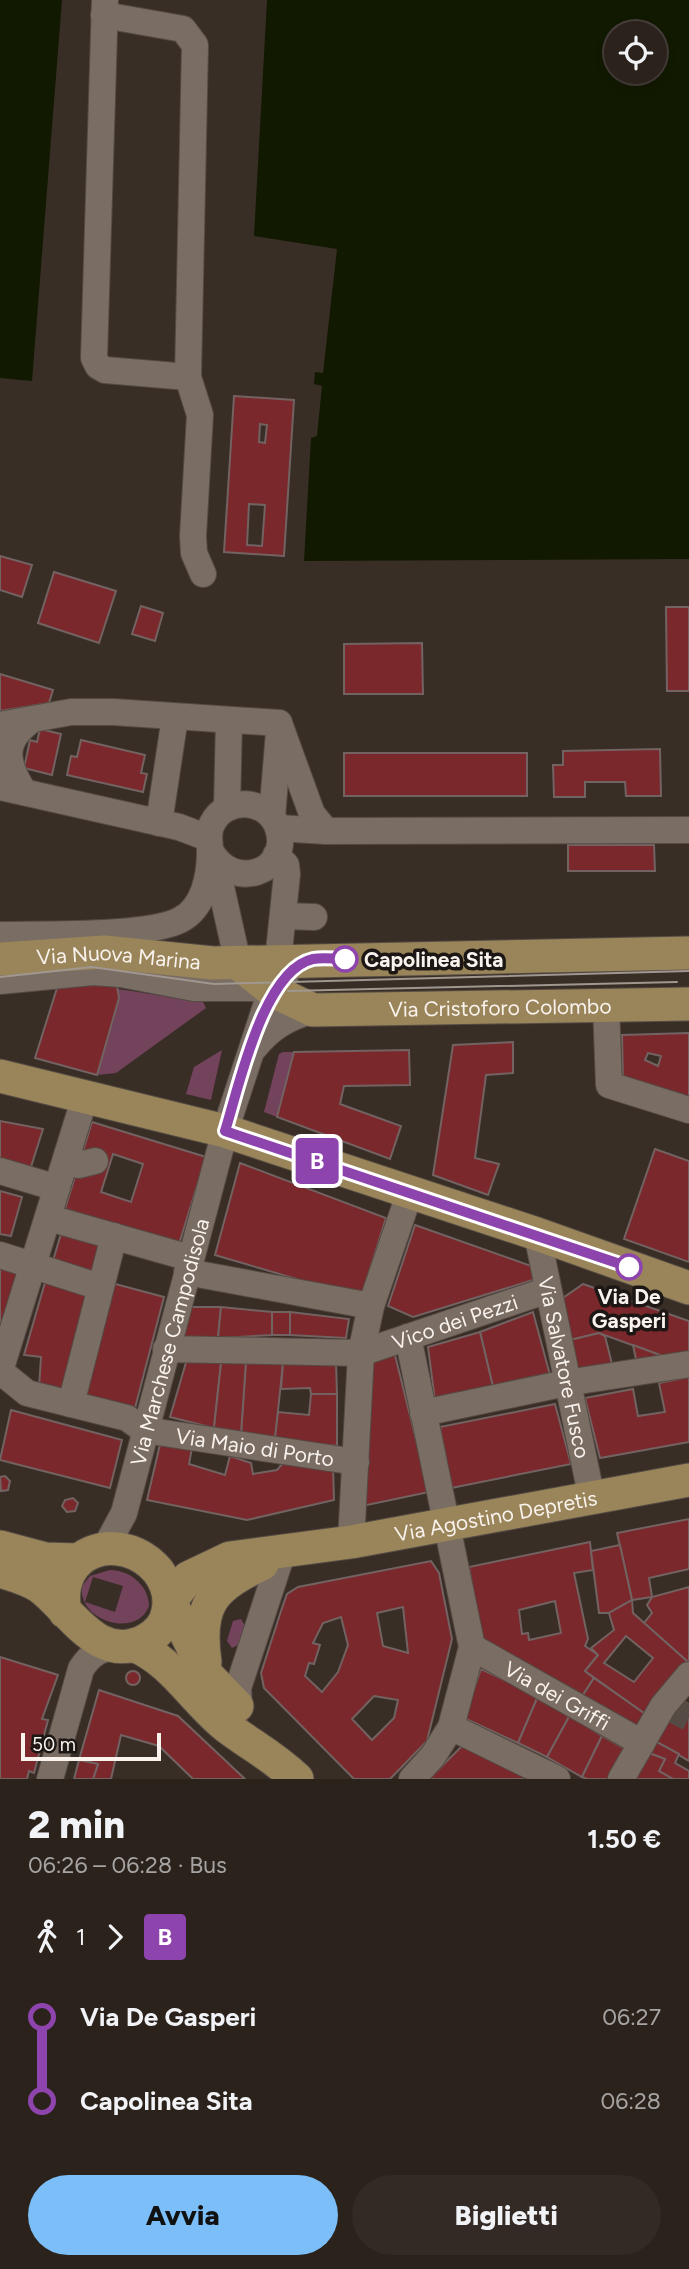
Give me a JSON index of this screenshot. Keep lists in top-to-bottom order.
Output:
{
  "streets": {
    "main road": ["Via Nuova Marina", "Via Cristoforo Colombo", "Via Agostino Depretis"],
    "street": [
      "Vico dei Pezzi",
      "Via Marchese Campodisola",
      "Via Salvatore Fusco",
      "Via Maio di Porto",
      "Via dei Griffi"
    ]
  },
  "crossings": [
    ["Vico dei Pezzi", "Via Marchese Campodisola"],
    ["Vico dei Pezzi", "Via Salvatore Fusco"],
    ["Via Marchese Campodisola", "Via Maio di Porto"],
    ["Via Salvatore Fusco", "Via Agostino Depretis"]
  ],
  "places": ["Capolinea Sita", "Via De Gasperi"],
  "lines": ["bus line B"],
  "scale_bar": "50 m",
  "page": {
    "on_map": "B",
    "scale": "50 m",
    "heading": ["2 min", "06:26 – 06:28 · Bus", "1.50 €"],
    "legs": ["1", "B"],
    "list": [
      {
        "name": "Via De Gasperi",
        "value": "06:27"
      },
      {
        "name": "Capolinea Sita",
        "value": "06:28"
      }
    ],
    "buttons": ["Avvia", "Biglietti"]
  }
}
